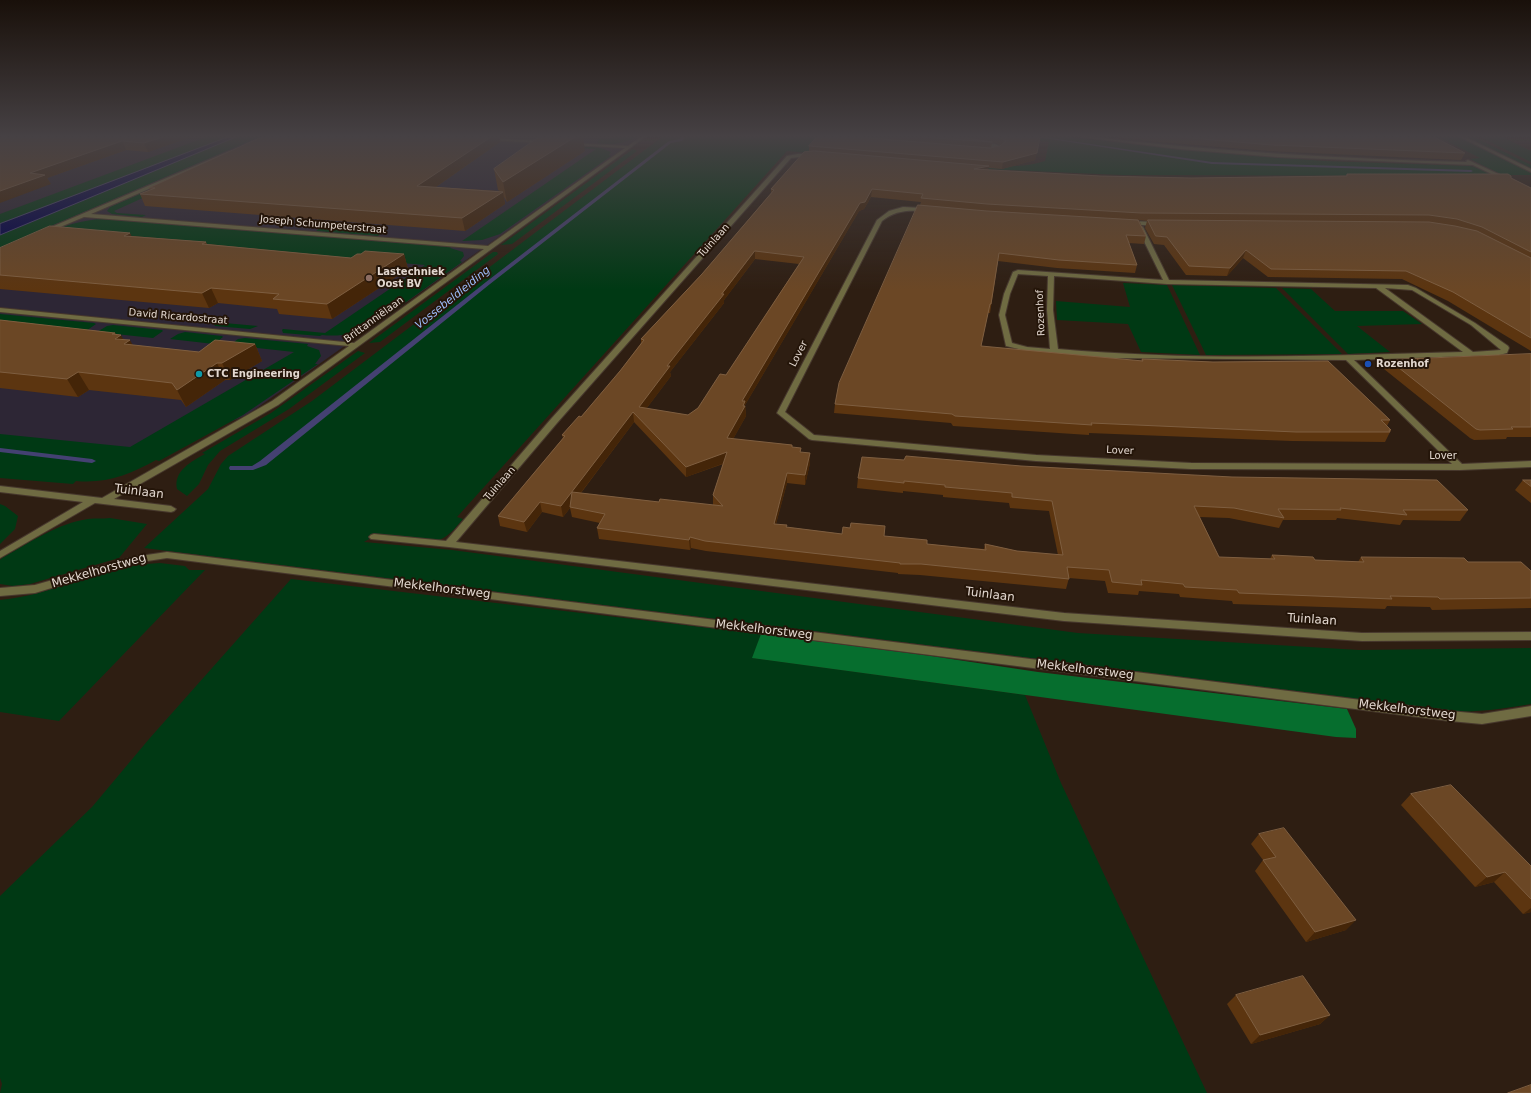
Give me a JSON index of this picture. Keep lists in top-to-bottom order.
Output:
{
  "streets": {
    "street": [
      "Joseph Schumpeterstraat",
      "Tuinlaan",
      "Rozenhof",
      "David Ricardostraat",
      "Brittanniëlaan",
      "Lover",
      "Mekkelhorstweg"
    ]
  },
  "crossings": [
    ["Joseph Schumpeterstraat", "Brittanniëlaan"],
    ["Tuinlaan", "Brittanniëlaan"],
    ["David Ricardostraat", "Brittanniëlaan"]
  ],
  "water": ["Vossebeldleiding"],
  "places": ["Lastechniek Oost BV", "Rozenhof", "CTC Engineering"]
}
